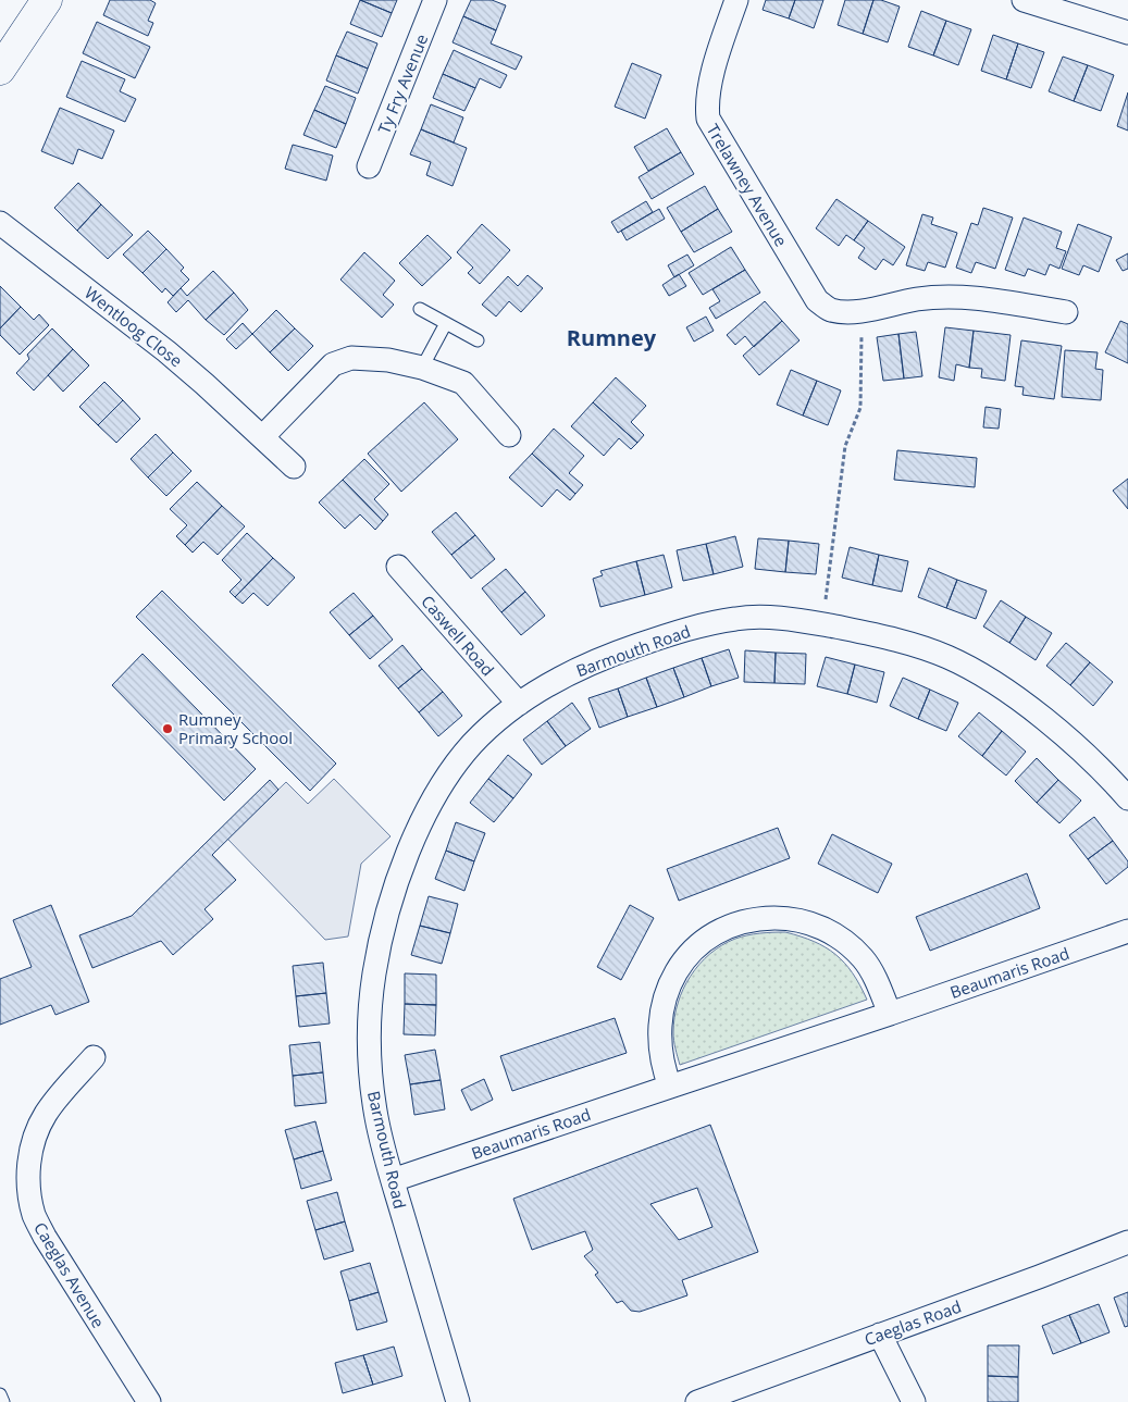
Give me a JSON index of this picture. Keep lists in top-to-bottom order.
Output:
{
  "streets": {
    "street": [
      "Ty Fry Avenue",
      "Trelawney Avenue",
      "Wentloog Close",
      "Caswell Road",
      "Barmouth Road",
      "Beaumaris Road",
      "Caeglas Avenue",
      "Caeglas Road"
    ]
  },
  "crossings": [
    ["Caswell Road", "Barmouth Road"],
    ["Barmouth Road", "Beaumaris Road"]
  ],
  "districts": ["Rumney"],
  "places": ["Rumney Primary School"]
}
